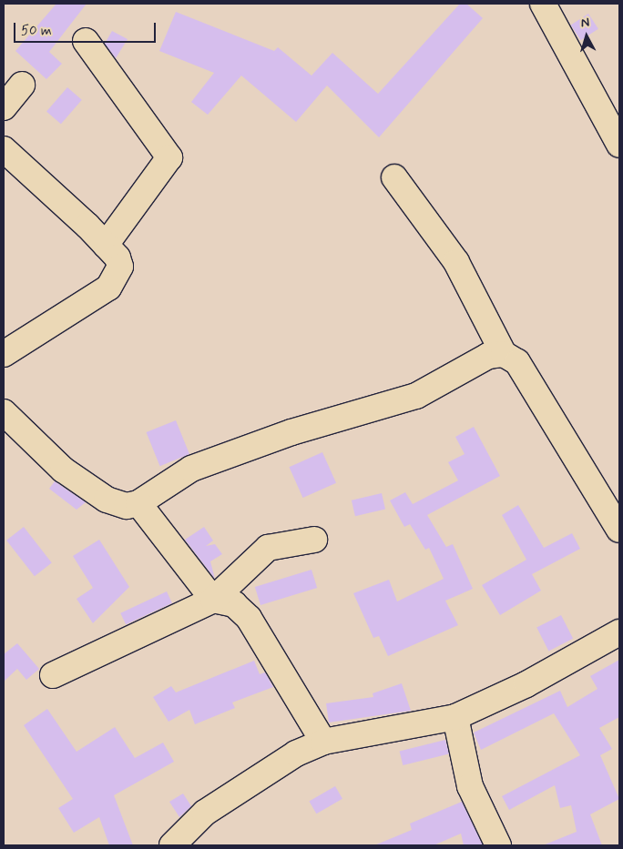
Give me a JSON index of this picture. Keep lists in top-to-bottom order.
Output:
{
  "scale_bar": "50 m",
  "north": "top"
}
